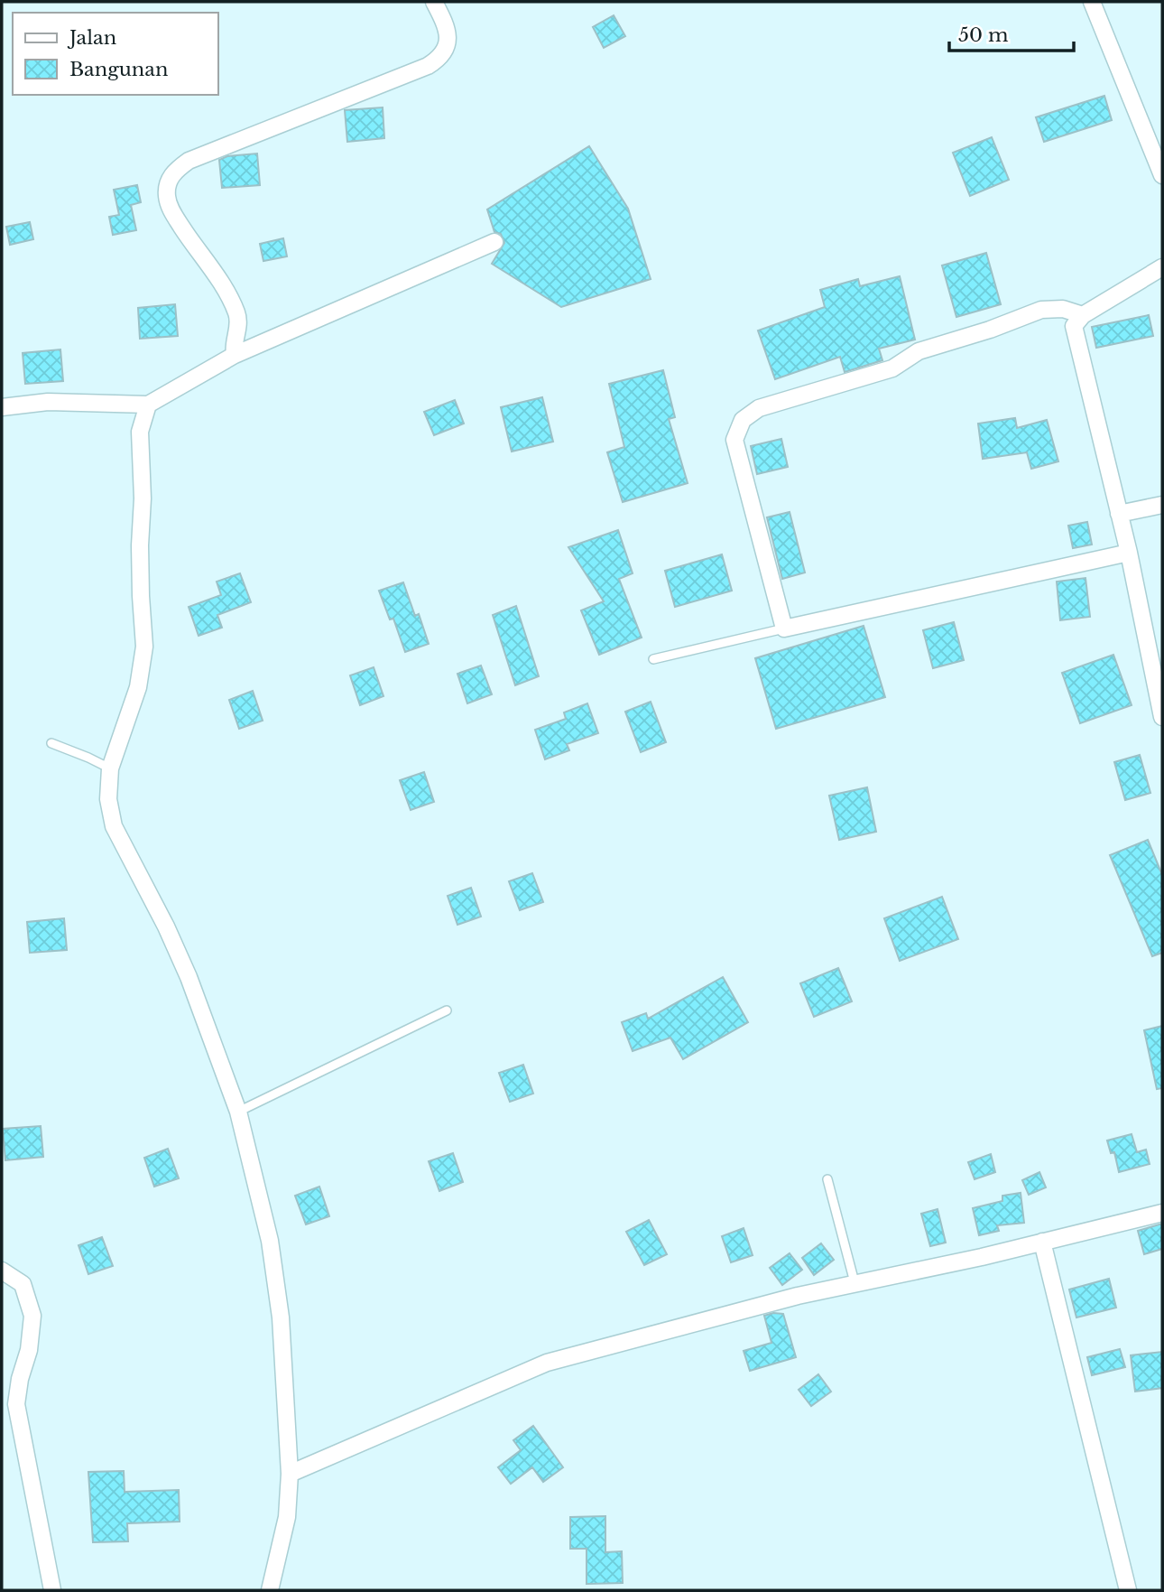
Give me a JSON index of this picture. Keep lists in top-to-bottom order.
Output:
{
  "legend": ["Jalan", "Bangunan"],
  "scale_bar": "50 m"
}
